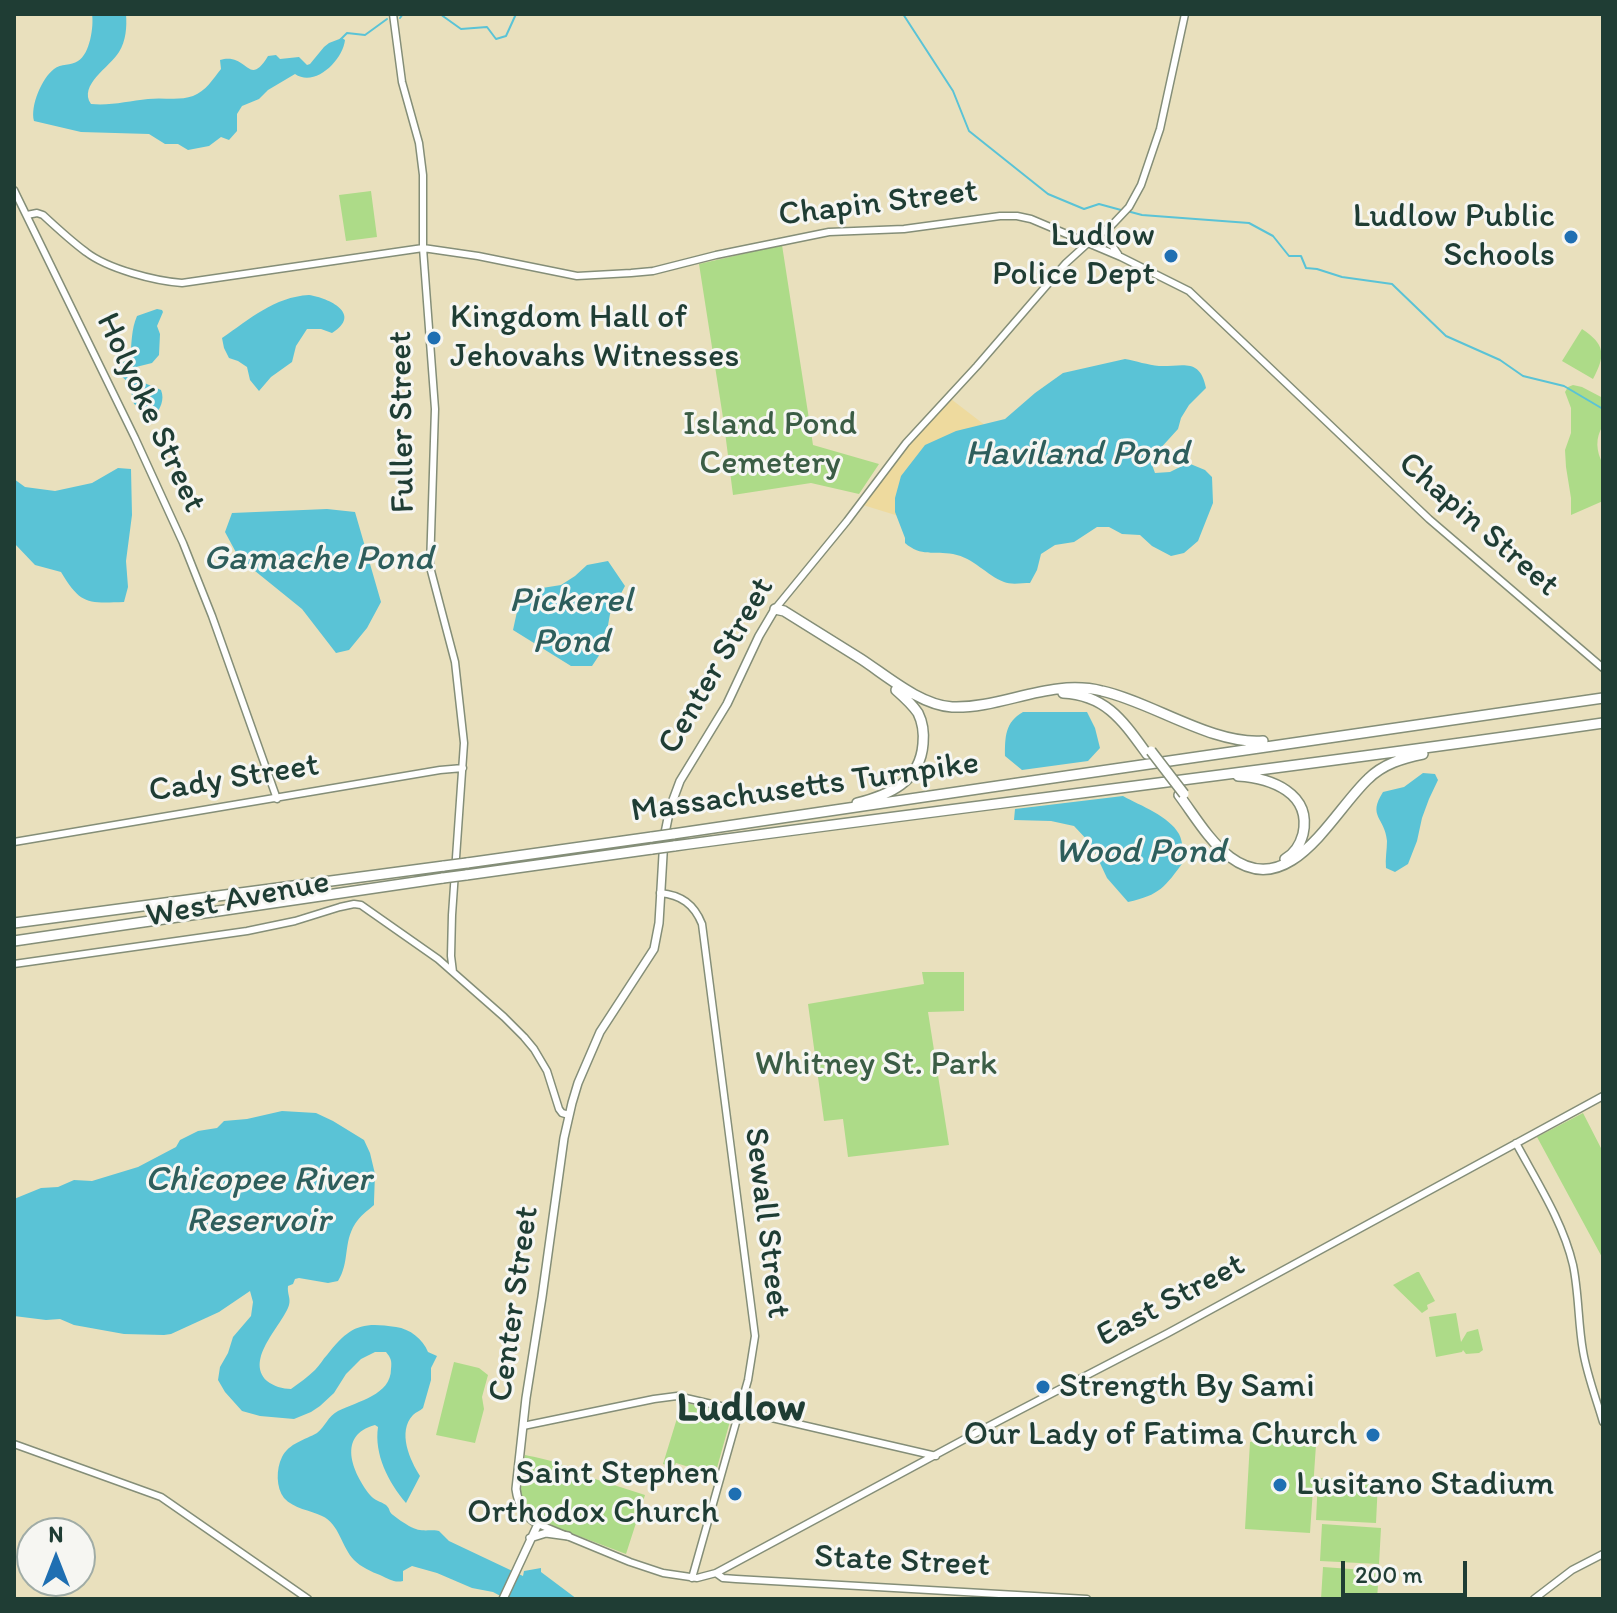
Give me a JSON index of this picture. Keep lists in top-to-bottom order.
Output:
{
  "streets": {
    "highway": ["Massachusetts Turnpike"],
    "main road": [
      "Chapin Street",
      "Holyoke Street",
      "Fuller Street",
      "Center Street",
      "Cady Street",
      "West Avenue",
      "Sewall Street",
      "East Street",
      "State Street"
    ]
  },
  "crossings": [
    ["Chapin Street", "Holyoke Street"],
    ["Chapin Street", "Fuller Street"],
    ["Chapin Street", "Center Street"],
    ["Holyoke Street", "Cady Street"],
    ["Fuller Street", "Cady Street"],
    ["Fuller Street", "West Avenue"],
    ["Center Street", "West Avenue"],
    ["Center Street", "Sewall Street"],
    ["Sewall Street", "East Street"],
    ["East Street", "State Street"]
  ],
  "districts": ["Ludlow"],
  "water": [
    "Haviland Pond",
    "Gamache Pond",
    "Pickerel Pond",
    "Wood Pond",
    "Chicopee River Reservoir"
  ],
  "parks": ["Island Pond Cemetery", "Whitney St. Park"],
  "places": [
    "Ludlow Public Schools",
    "Ludlow Police Dept",
    "Kingdom Hall of Jehovahs Witnesses",
    "Strength By Sami",
    "Our Lady of Fatima Church",
    "Lusitano Stadium",
    "Saint Stephen Orthodox Church"
  ],
  "scale_bar": "200 m",
  "north": "top"
}
